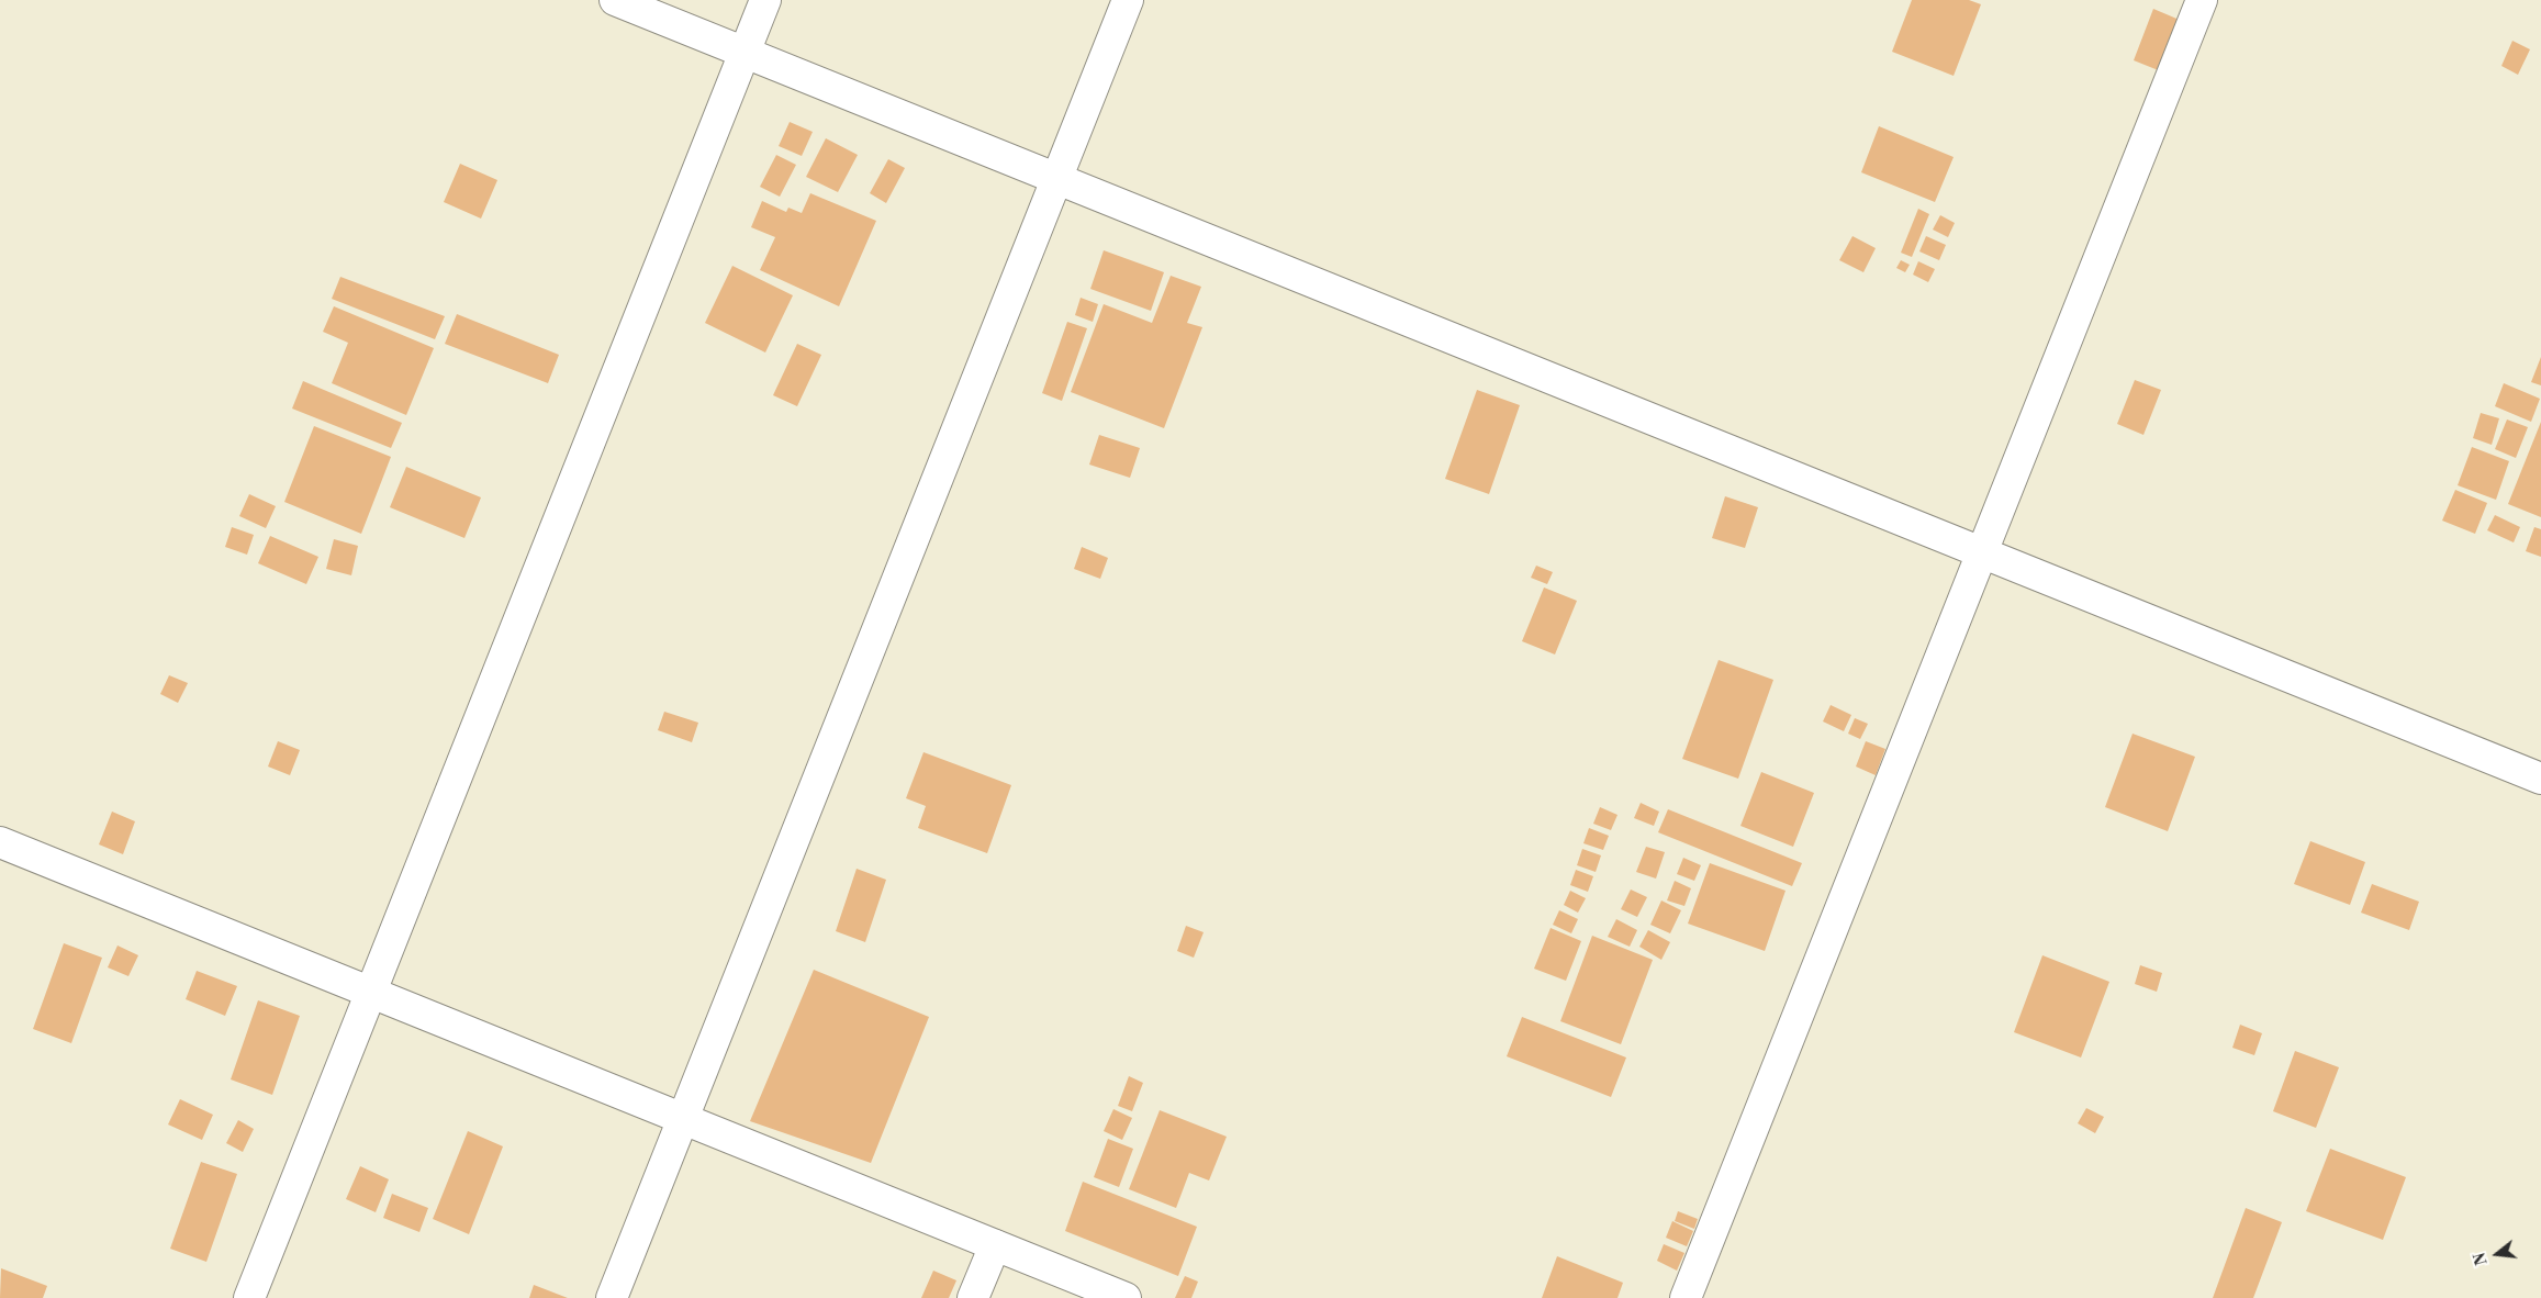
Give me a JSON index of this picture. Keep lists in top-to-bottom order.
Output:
{
  "north": "left"
}
